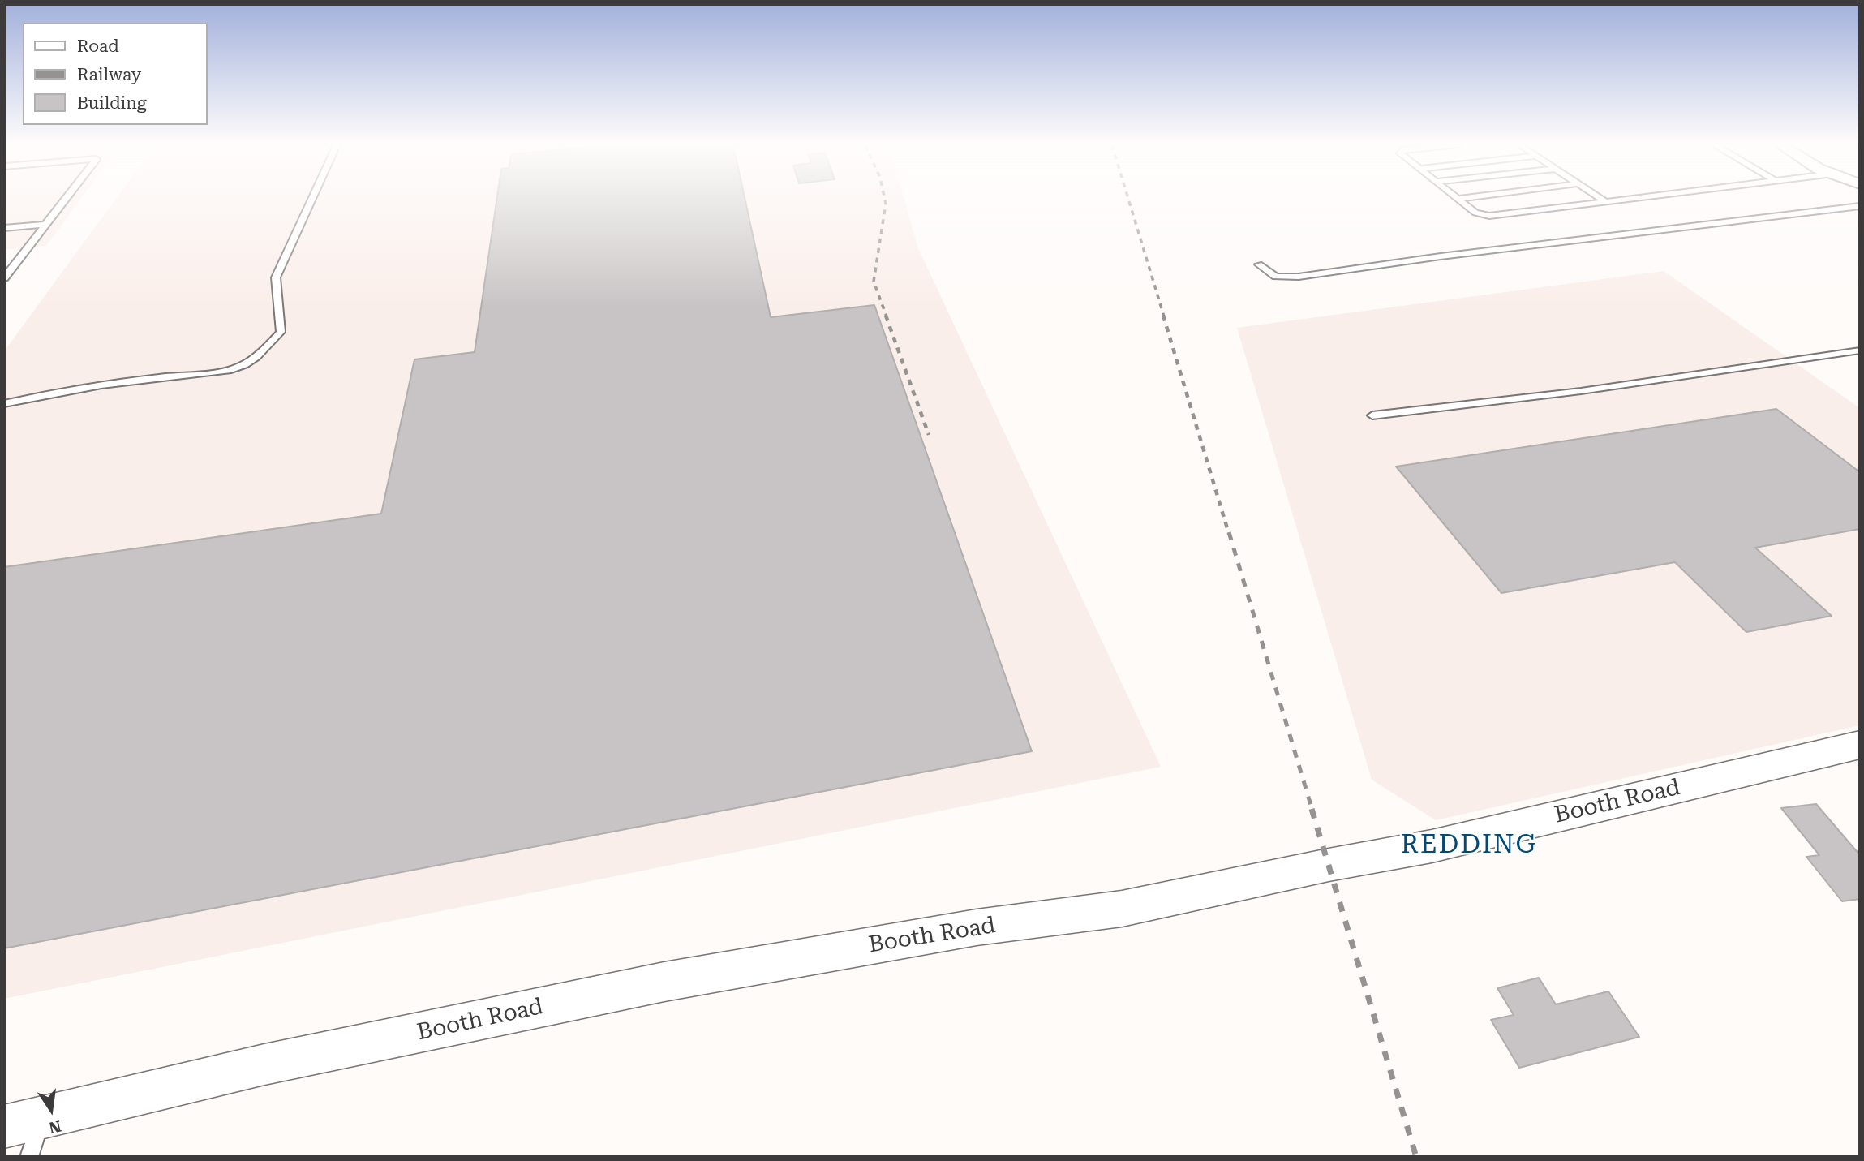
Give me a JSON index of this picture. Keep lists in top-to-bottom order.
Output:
{
  "streets": {
    "street": ["Booth Road"]
  },
  "districts": ["REDDING"],
  "legend": ["Road", "Railway", "Building"],
  "north": "bottom"
}
